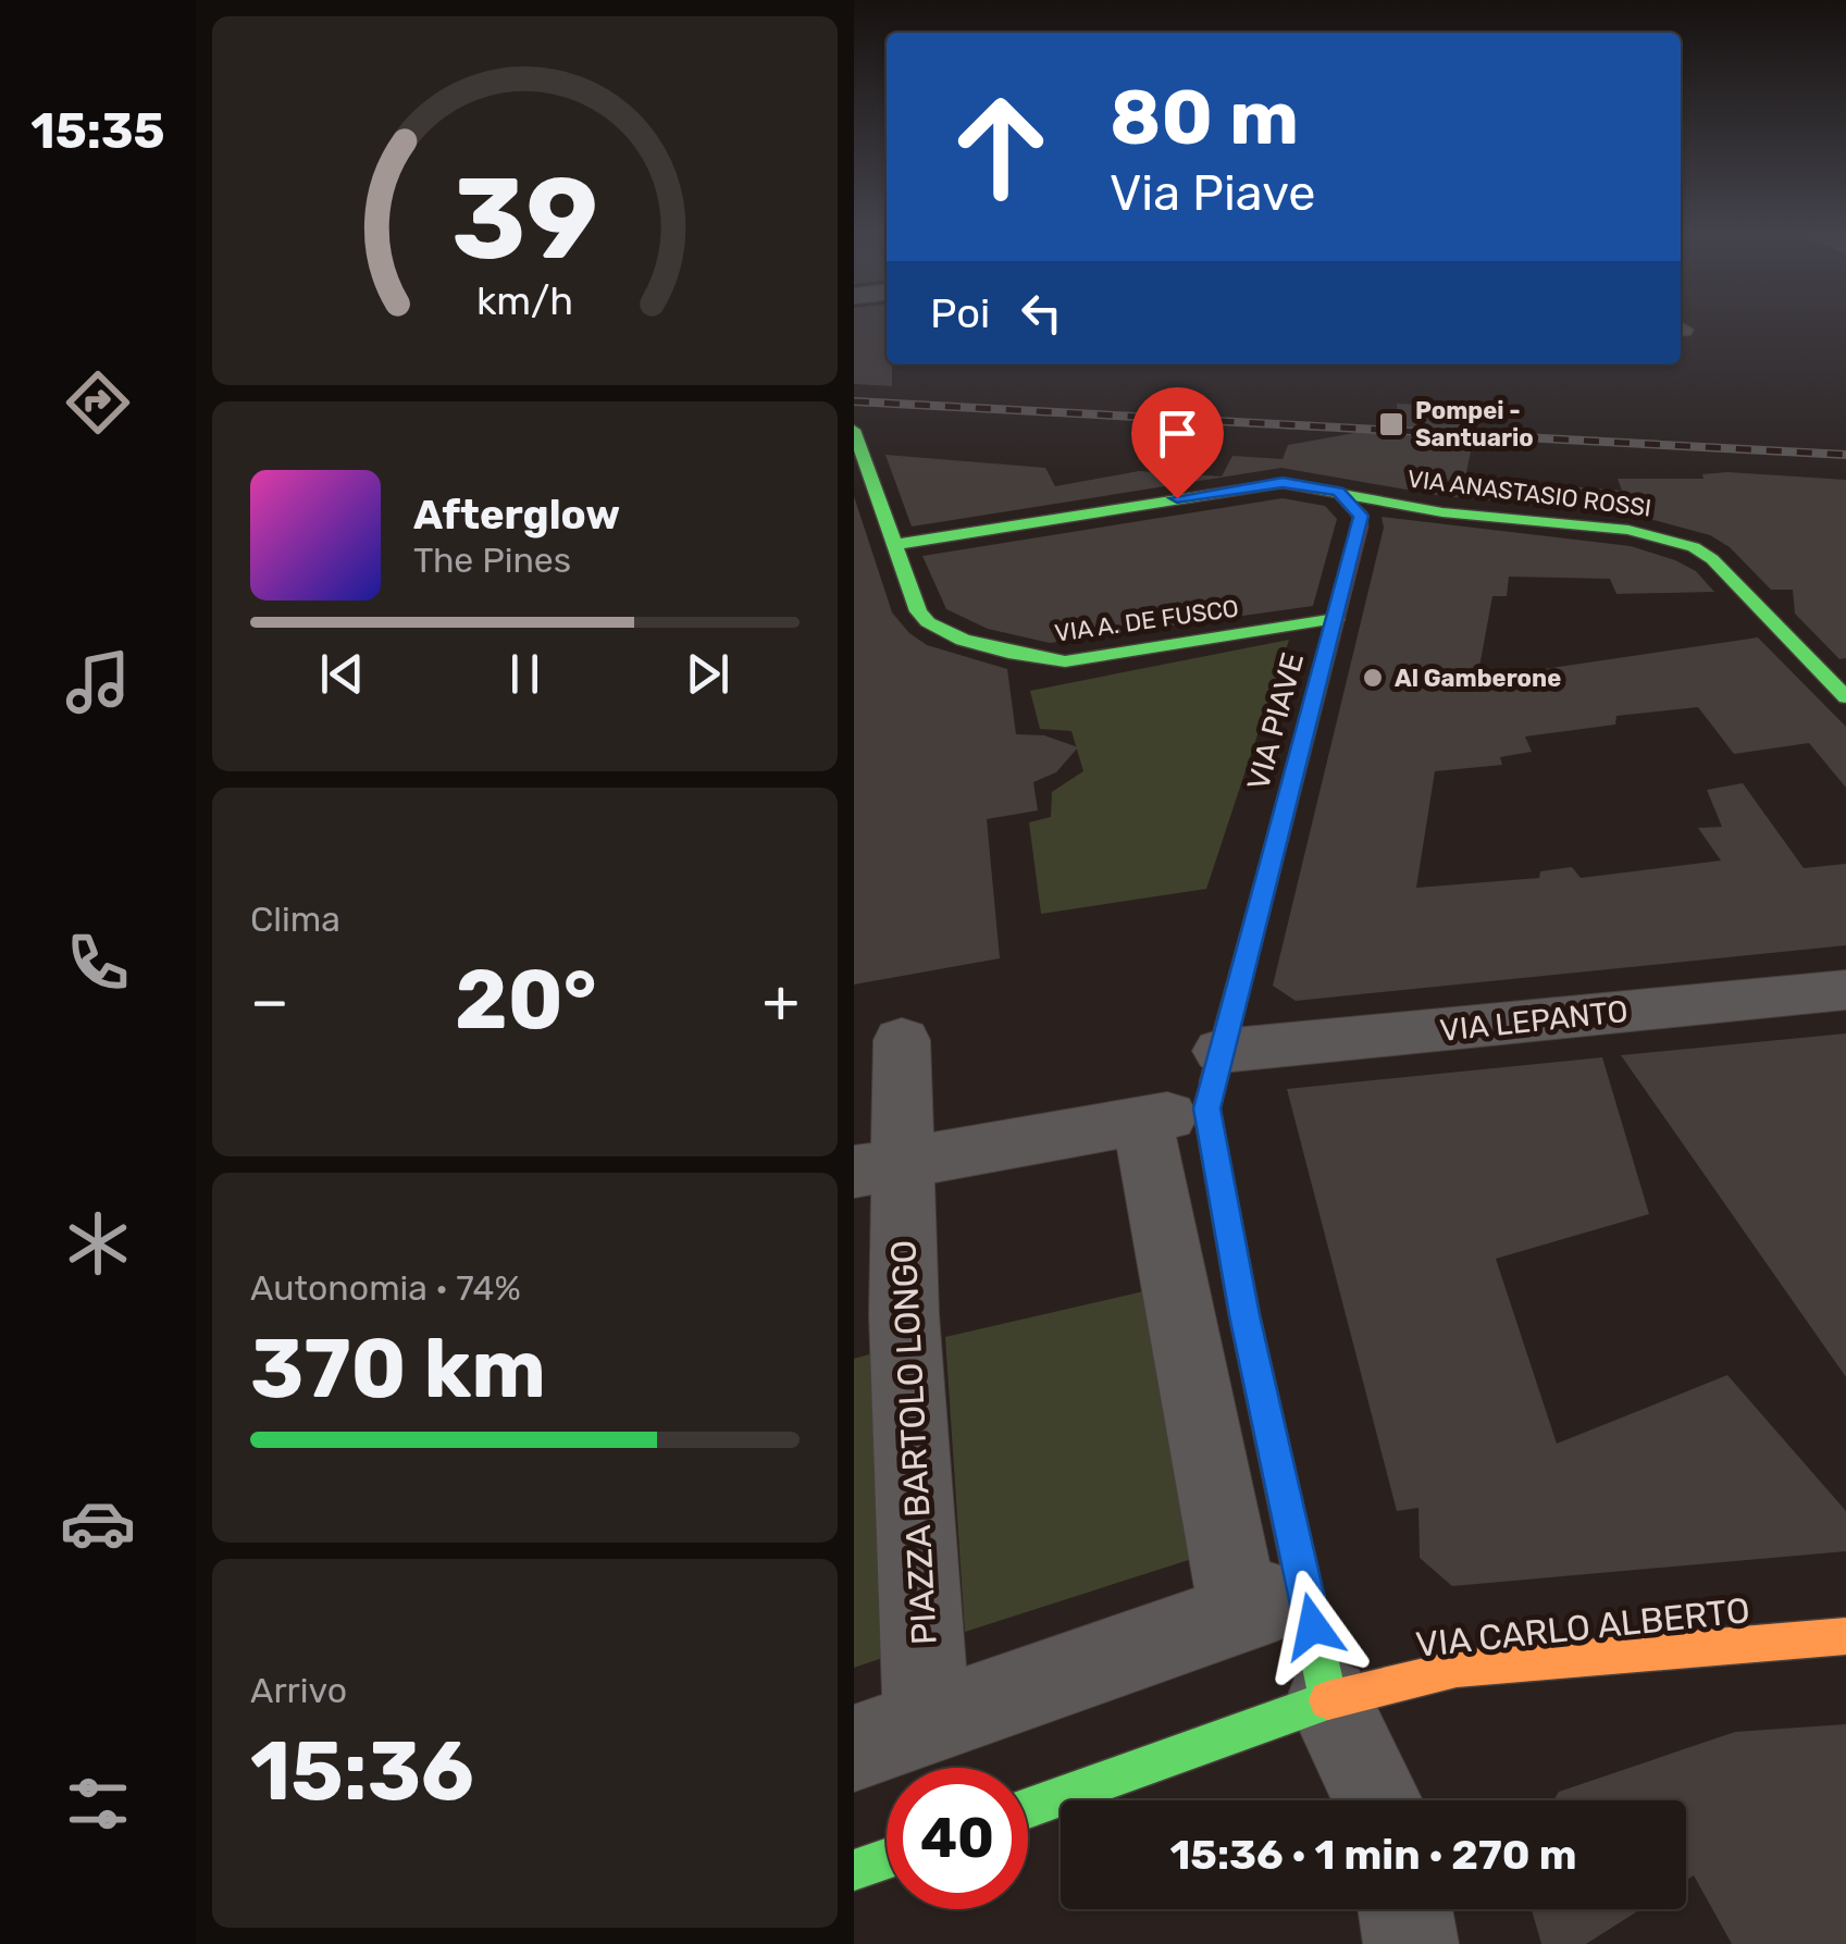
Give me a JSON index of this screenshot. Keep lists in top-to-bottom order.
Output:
{
  "streets": {
    "street": [
      "VIA ANASTASIO ROSSI",
      "VIA A. DE FUSCO",
      "VIA PIAVE",
      "VIA LEPANTO",
      "PIAZZA BARTOLO LONGO",
      "VIA CARLO ALBERTO"
    ]
  },
  "crossings": [
    ["VIA ANASTASIO ROSSI", "VIA A. DE FUSCO"],
    ["VIA ANASTASIO ROSSI", "VIA PIAVE"],
    ["VIA A. DE FUSCO", "VIA PIAVE"],
    ["VIA PIAVE", "VIA LEPANTO"]
  ],
  "places": {
    "transit": ["Pompei - Santuario"],
    "other": ["Al Gamberone"]
  },
  "page": {
    "tabs": "15:35",
    "turn": ["80 m", "Via Piave"],
    "then": "Poi",
    "song": ["Afterglow", "The Pines"],
    "tile": [
      "Clima",
      ["Autonomia · 74%", "370 km"],
      ["Arrivo", "15:36"]
    ],
    "heat": ["−", "20°", "+"],
    "limit": "40",
    "trip": "15:36 · 1 min · 270 m",
    "gauge": ["39", "km/h"]
  }
}
